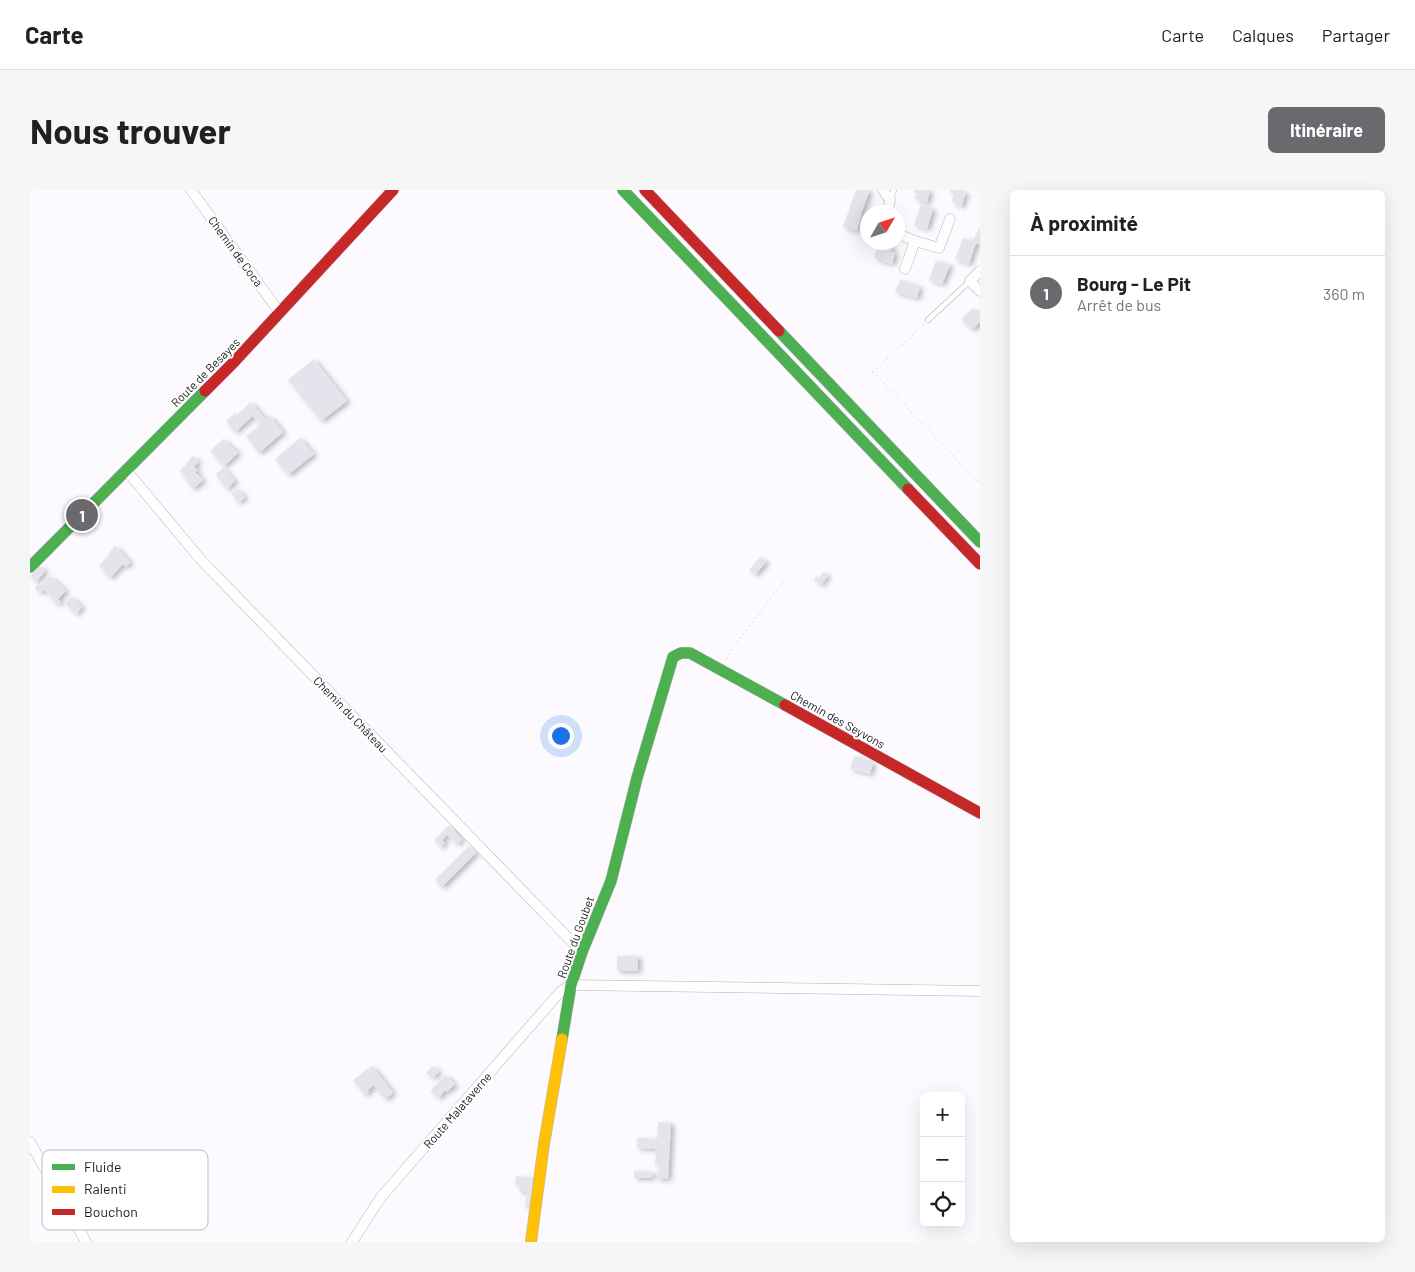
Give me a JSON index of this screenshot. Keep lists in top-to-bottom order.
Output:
{
  "streets": {
    "main road": ["Route de Besayes", "Chemin des Seyvons", "Route du Goubet"],
    "street": ["Chemin de Coca", "Chemin du Château", "Route Malataverne"]
  },
  "crossings": [
    ["Chemin de Coca", "Route de Besayes"],
    ["Route de Besayes", "Chemin du Château"],
    ["Chemin du Château", "Route du Goubet"],
    ["Chemin des Seyvons", "Route du Goubet"],
    ["Route du Goubet", "Route Malataverne"]
  ],
  "legend": ["Fluide", "Ralenti", "Bouchon"],
  "north": "top right",
  "page": {
    "header": "Carte",
    "nav": ["Carte", "Calques", "Partager"],
    "buttons": "Itinéraire",
    "title": "Nous trouver",
    "heading": "À proximité",
    "list": [
      {
        "mark": "1",
        "name": "Bourg - Le Pit",
        "note": "Arrêt de bus",
        "value": "360 m"
      }
    ],
    "pins": "1",
    "map_buttons": ["+", "−"]
  }
}
